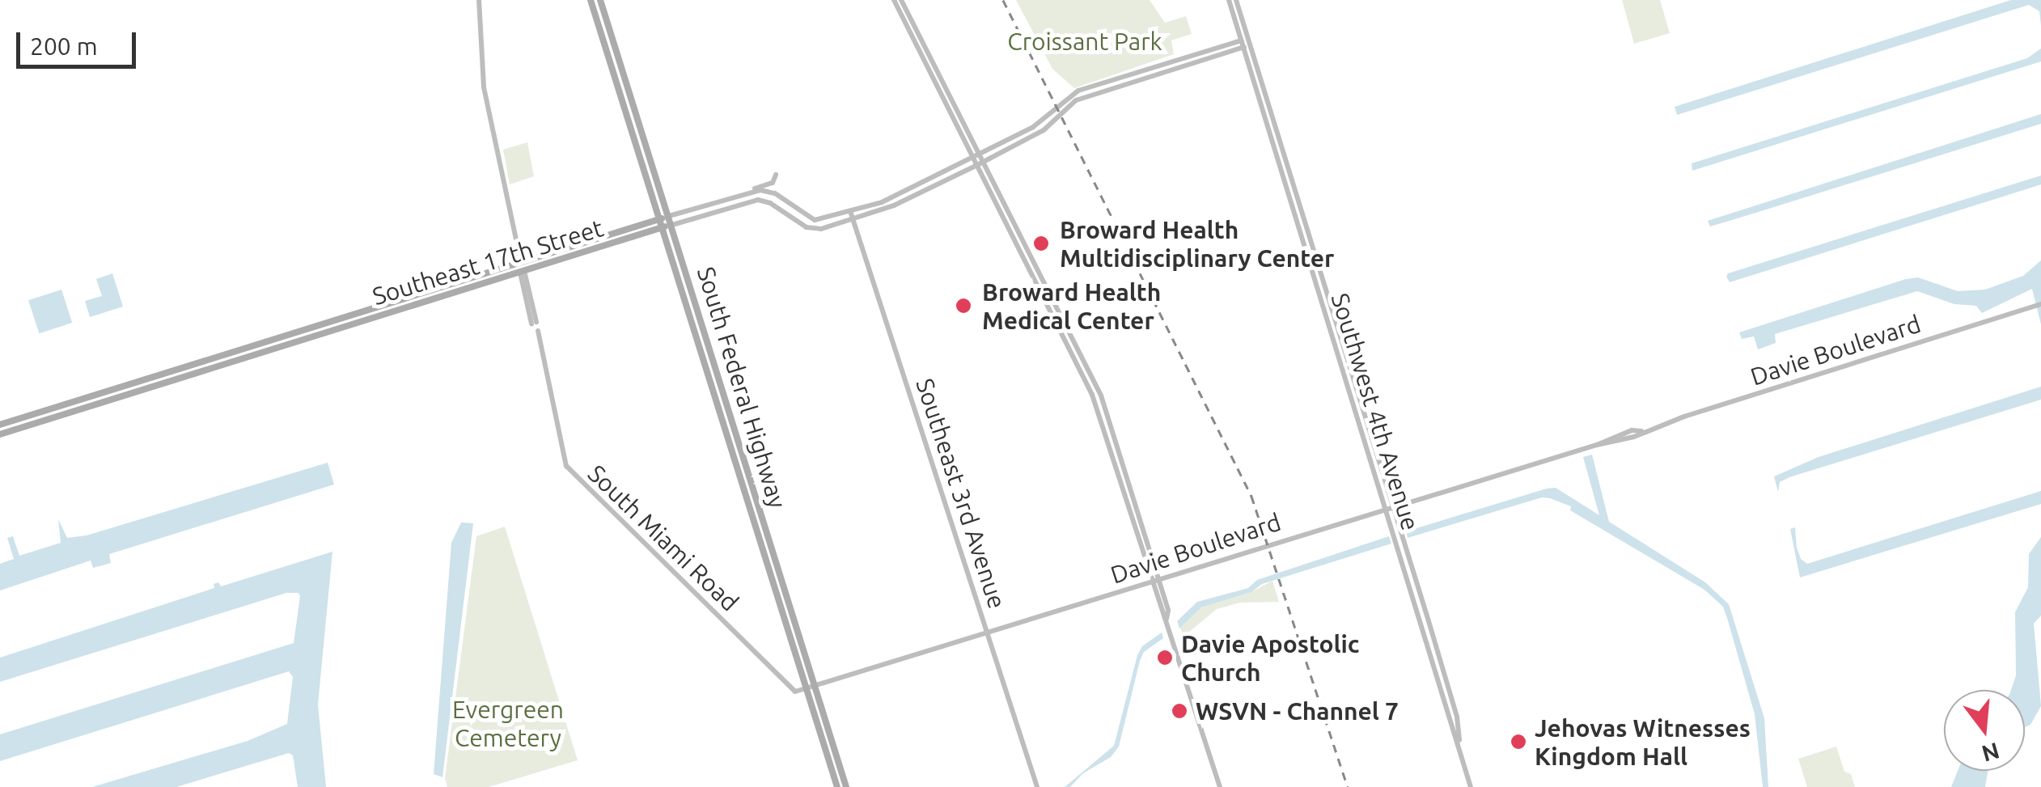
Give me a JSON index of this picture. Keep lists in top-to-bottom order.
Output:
{
  "streets": {
    "main road": [
      "Southeast 17th Street",
      "Davie Boulevard",
      "South Federal Highway",
      "Southwest 4th Avenue",
      "Southeast 3rd Avenue",
      "South Miami Road"
    ]
  },
  "crossings": [
    ["Southeast 17th Street", "South Federal Highway"],
    ["Southeast 17th Street", "Southwest 4th Avenue"],
    ["Southeast 17th Street", "Southeast 3rd Avenue"],
    ["Southeast 17th Street", "South Miami Road"],
    ["Davie Boulevard", "South Federal Highway"],
    ["Davie Boulevard", "Southwest 4th Avenue"],
    ["Davie Boulevard", "Southeast 3rd Avenue"],
    ["Davie Boulevard", "South Miami Road"]
  ],
  "parks": ["Croissant Park", "Evergreen Cemetery"],
  "places": [
    "Broward Health Multidisciplinary Center",
    "Broward Health Medical Center",
    "Davie Apostolic Church",
    "WSVN - Channel 7",
    "Jehovas Witnesses Kingdom Hall"
  ],
  "scale_bar": "200 m",
  "north": "bottom"
}
